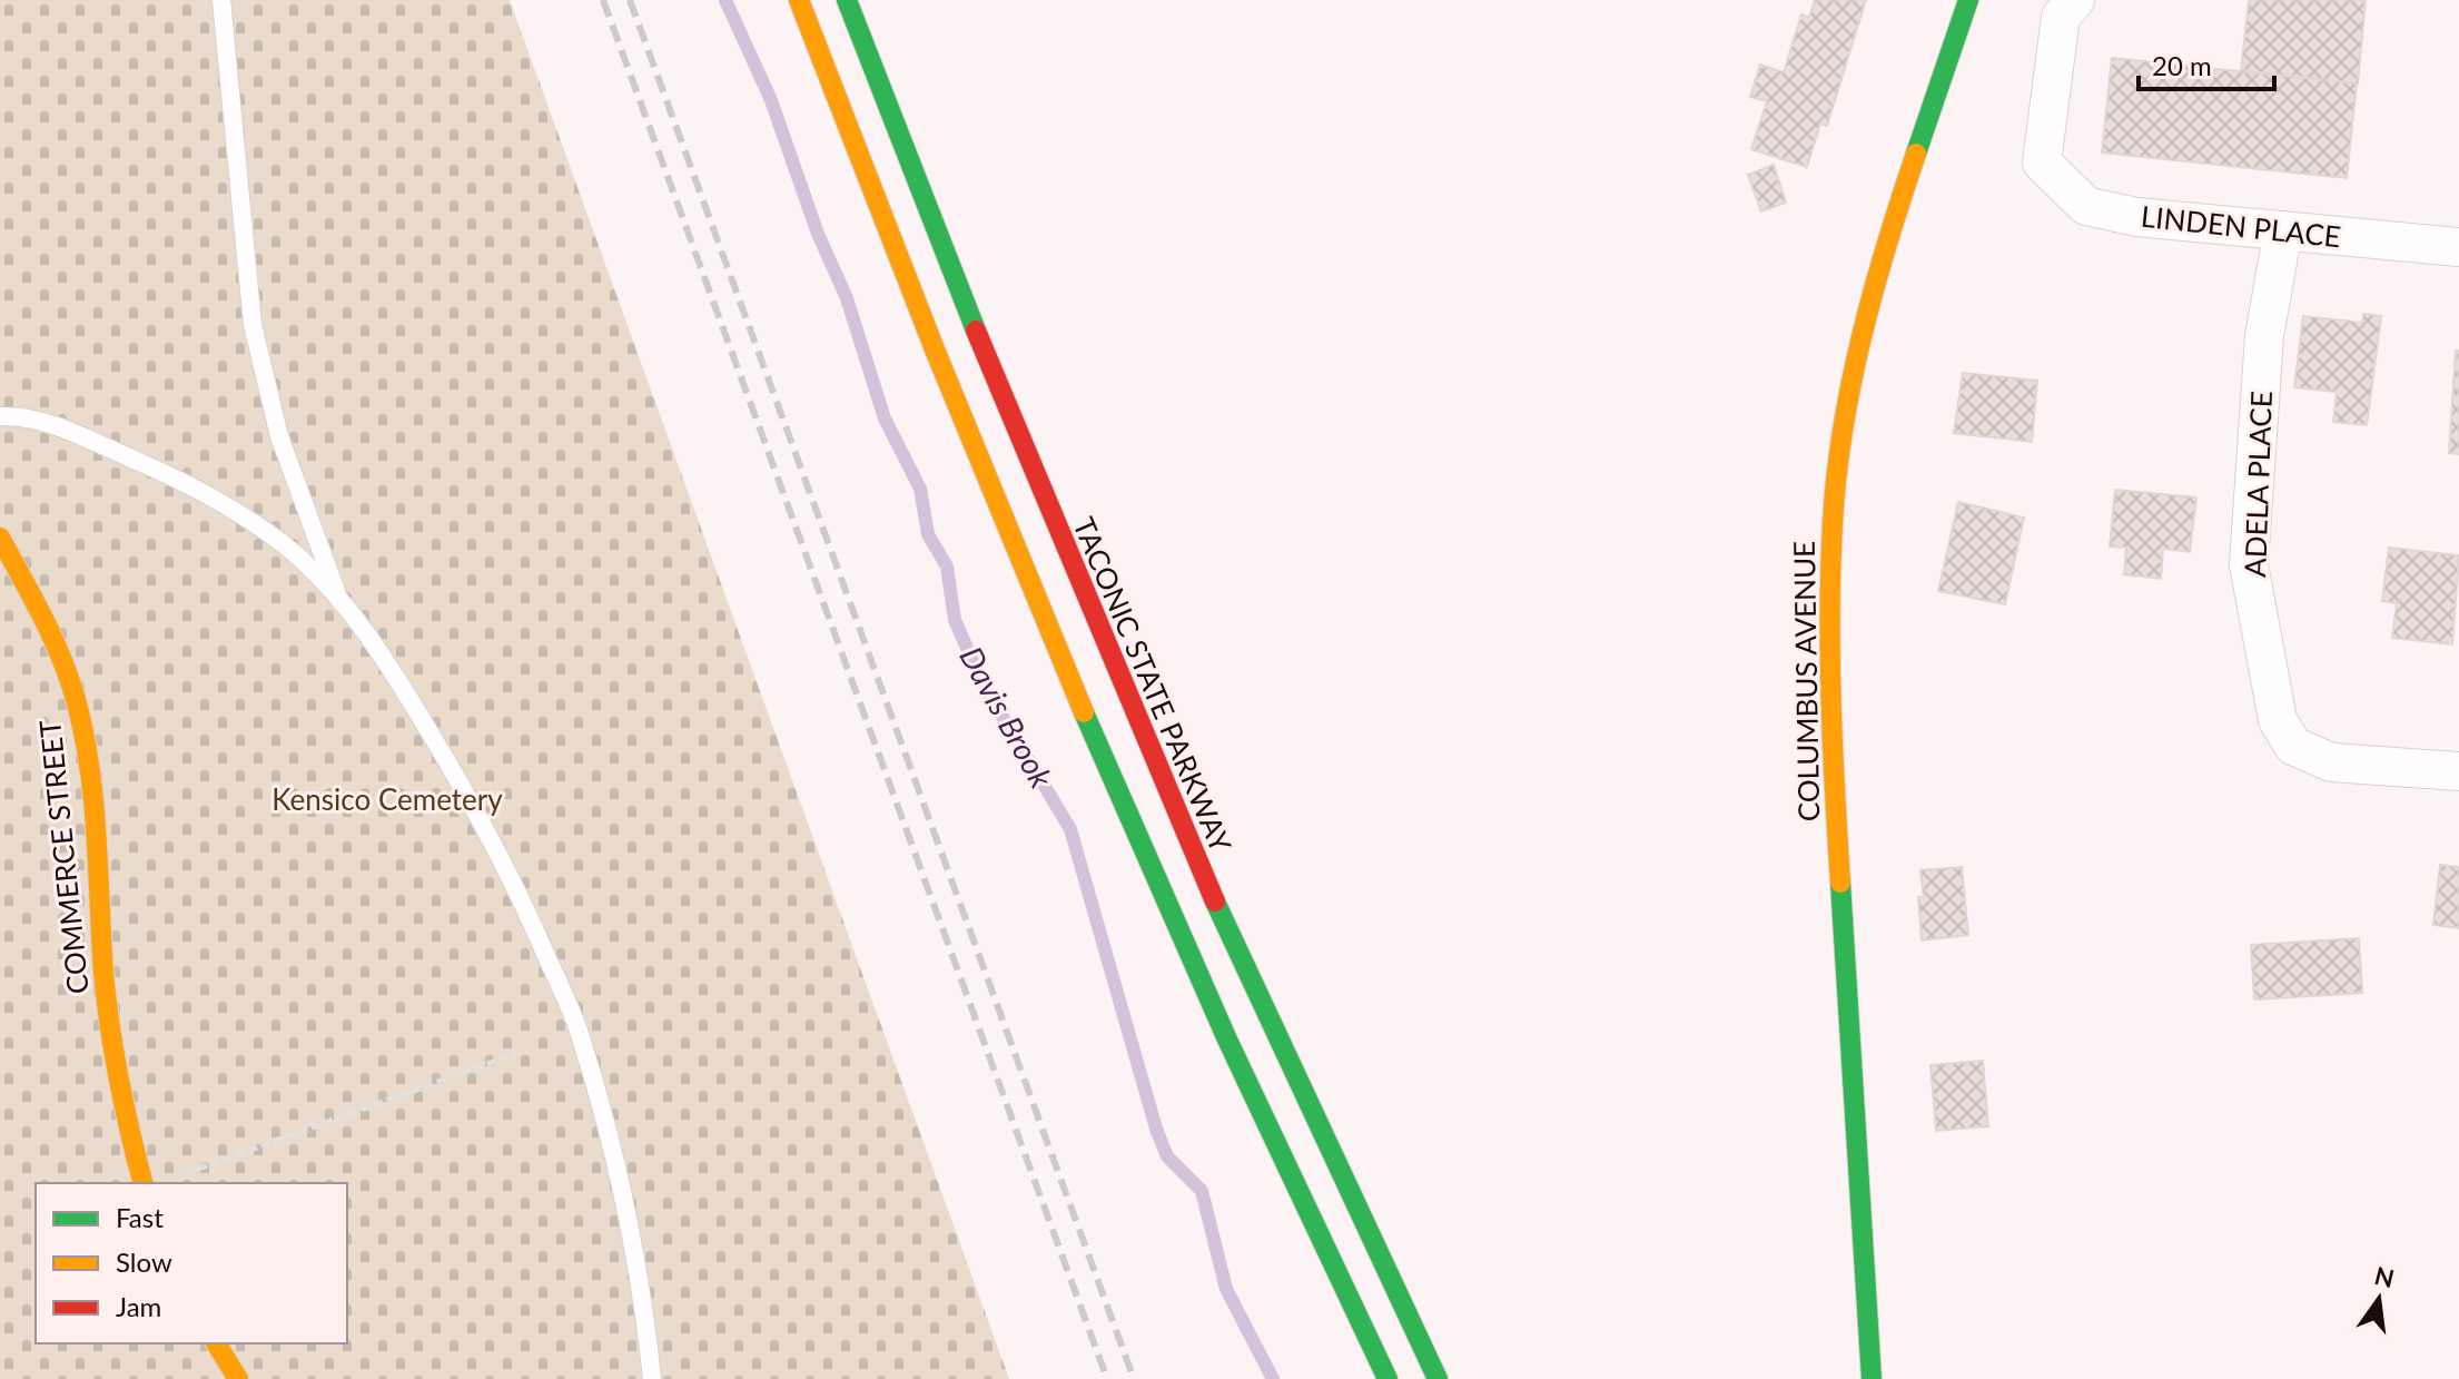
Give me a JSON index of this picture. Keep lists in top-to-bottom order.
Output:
{
  "streets": {
    "main road": ["COLUMBUS AVENUE", "TACONIC STATE PARKWAY", "COMMERCE STREET"],
    "street": ["LINDEN PLACE", "ADELA PLACE"]
  },
  "crossings": [
    ["LINDEN PLACE", "ADELA PLACE"]
  ],
  "water": ["Davis Brook"],
  "parks": ["Kensico Cemetery"],
  "legend": ["Fast", "Slow", "Jam"],
  "scale_bar": "20 m",
  "north": "top"
}
